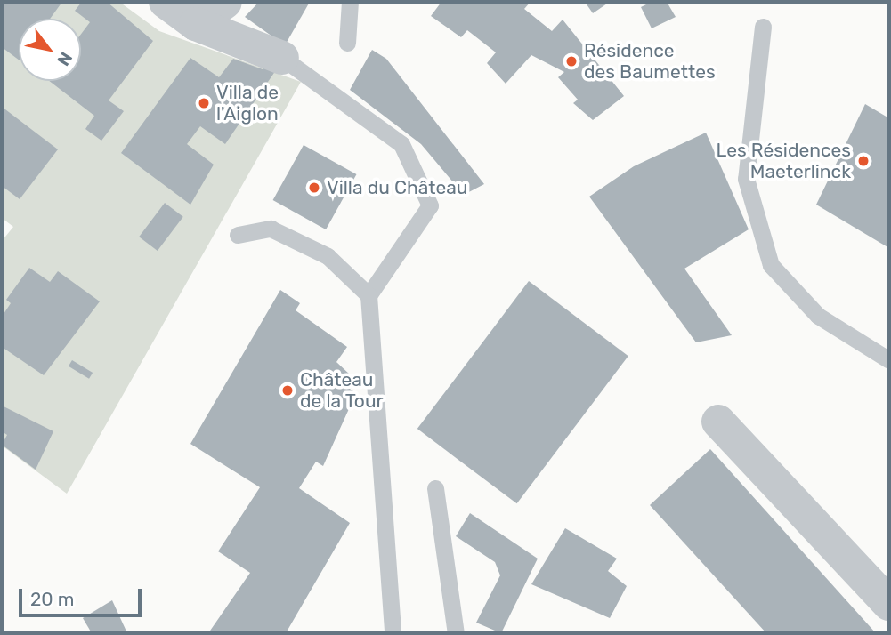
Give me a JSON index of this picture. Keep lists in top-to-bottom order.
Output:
{
  "places": [
    "Résidence des Baumettes",
    "Villa de l'Aiglon",
    "Les Résidences Maeterlinck",
    "Villa du Château",
    "Château de la Tour"
  ],
  "scale_bar": "20 m",
  "north": "bottom right"
}
